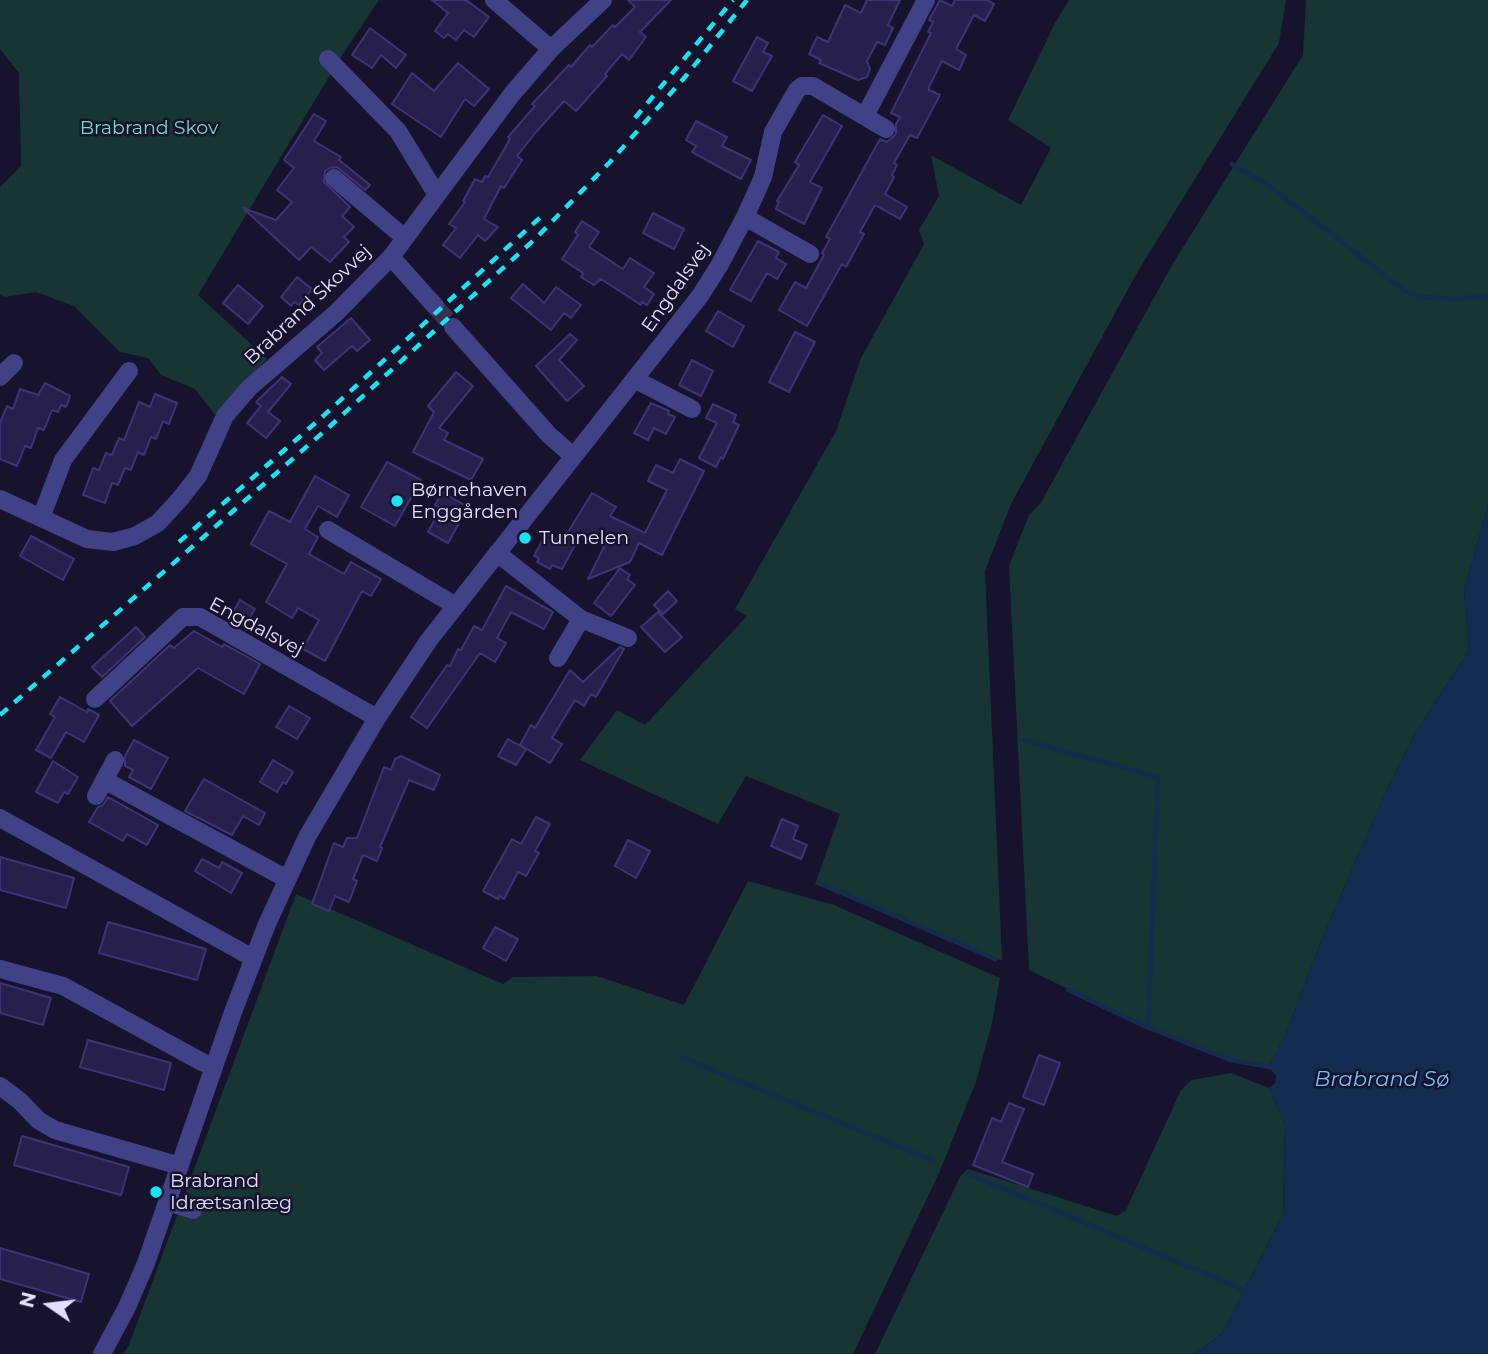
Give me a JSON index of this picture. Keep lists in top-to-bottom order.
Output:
{
  "streets": {
    "street": ["Engdalsvej", "Brabrand Skovvej"]
  },
  "water": ["Brabrand Sø"],
  "parks": ["Brabrand Skov"],
  "places": ["Børnehaven Enggården", "Tunnelen", "Brabrand Idrætsanlæg"],
  "north": "left"
}
